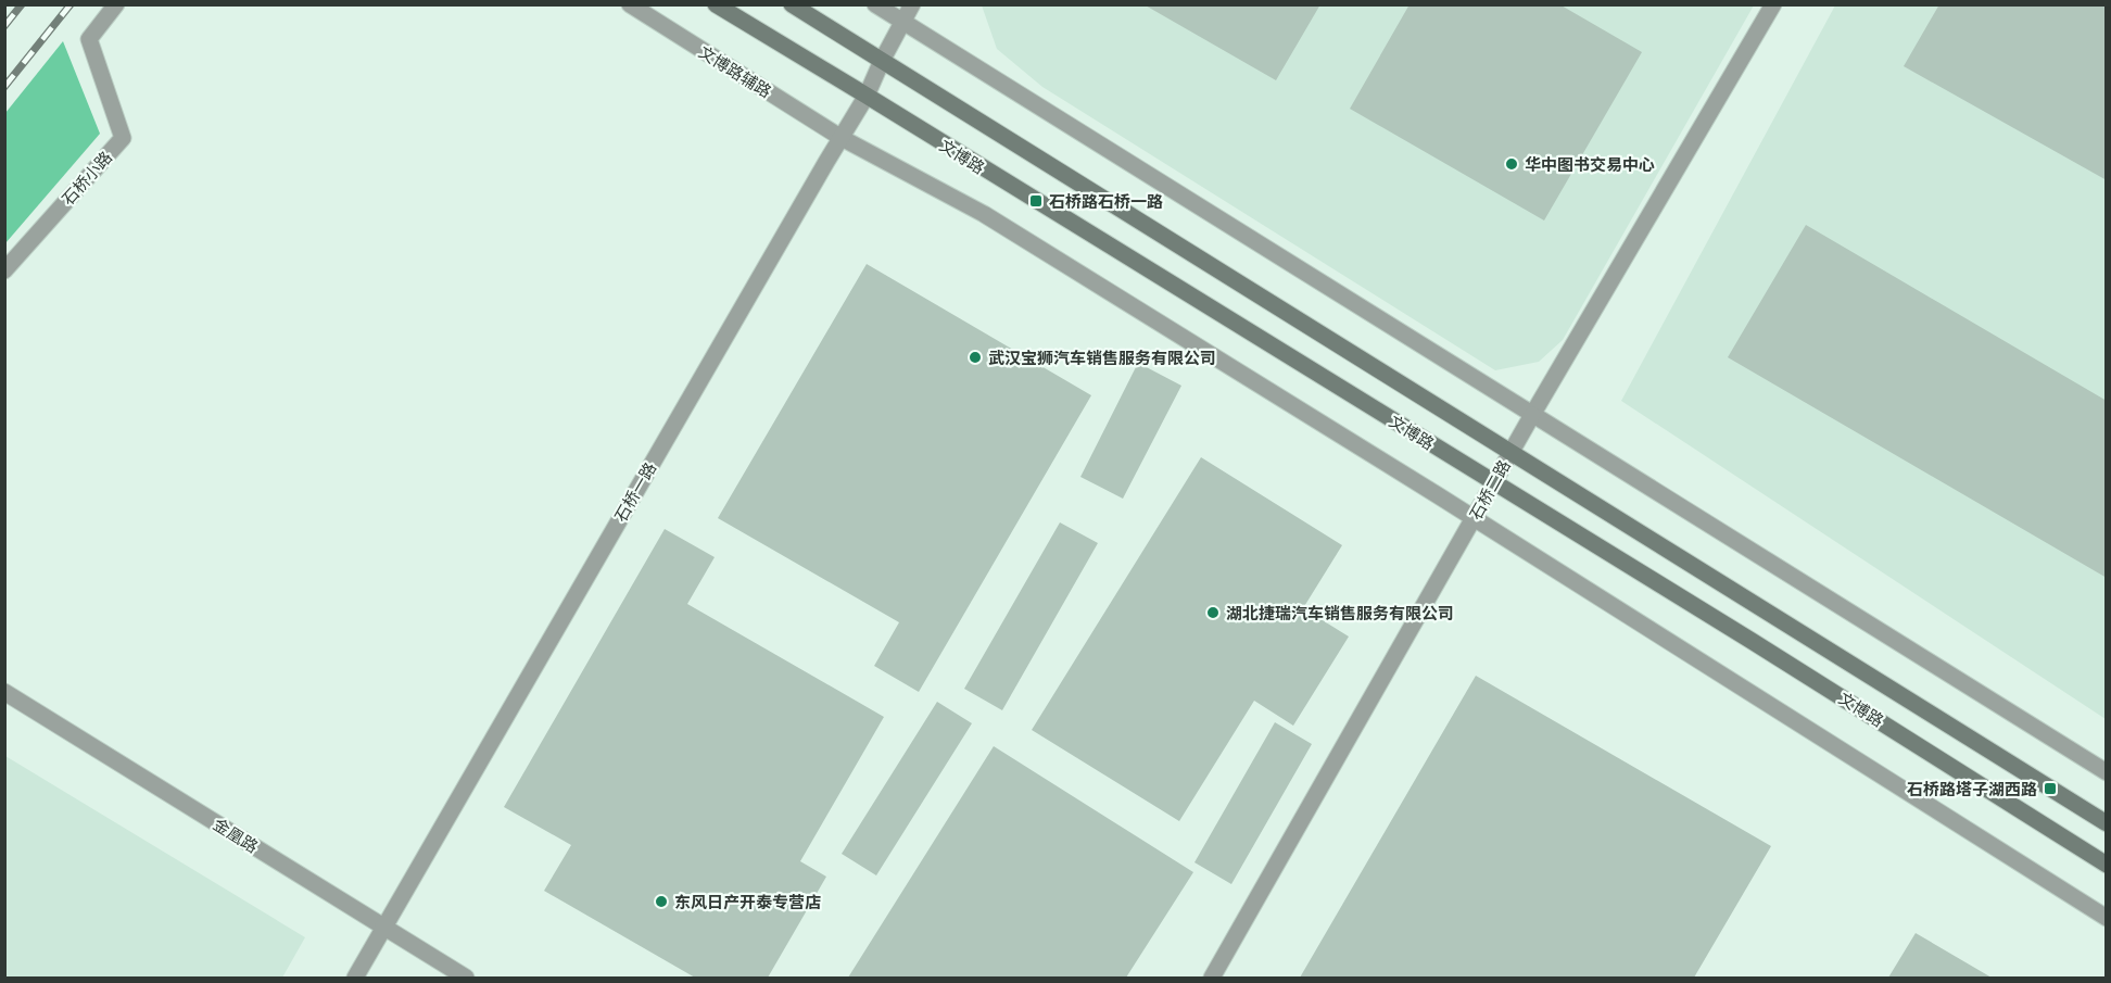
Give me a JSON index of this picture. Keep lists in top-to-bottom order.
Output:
{
  "streets": {
    "main road": ["文博路"],
    "street": [
      "文博路辅路",
      "石桥小路",
      "石桥二路",
      "石桥一路",
      "金凰路"
    ]
  },
  "crossings": [
    ["文博路辅路", "石桥二路"],
    ["文博路辅路", "石桥一路"],
    ["文博路", "石桥二路"],
    ["文博路", "石桥一路"],
    ["石桥一路", "金凰路"]
  ],
  "places": {
    "other": [
      "华中图书交易中心",
      "武汉宝狮汽车销售服务有限公司",
      "湖北捷瑞汽车销售服务有限公司",
      "东风日产开泰专营店"
    ],
    "transit": ["石桥路石桥一路", "石桥路塔子湖西路"]
  }
}
